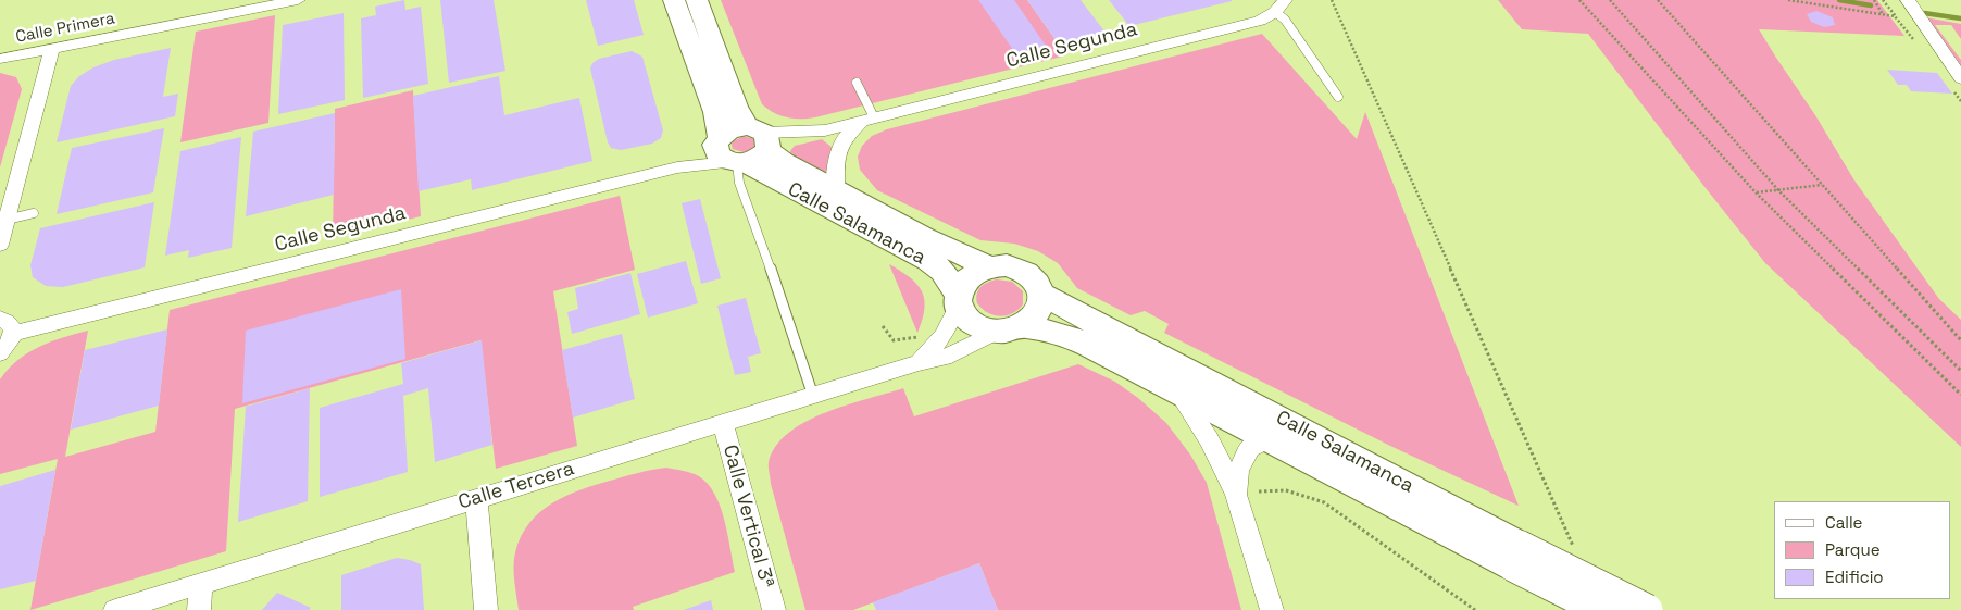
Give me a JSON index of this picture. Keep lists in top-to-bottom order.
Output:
{
  "streets": {
    "main road": ["Calle Salamanca"],
    "street": [
      "Calle Primera",
      "Calle Segunda",
      "Calle Tercera",
      "Calle Vertical 3ª"
    ]
  },
  "crossings": [
    ["Calle Segunda", "Calle Salamanca"],
    ["Calle Salamanca", "Calle Tercera"],
    ["Calle Tercera", "Calle Vertical 3ª"]
  ],
  "legend": ["Calle", "Parque", "Edificio"]
}
